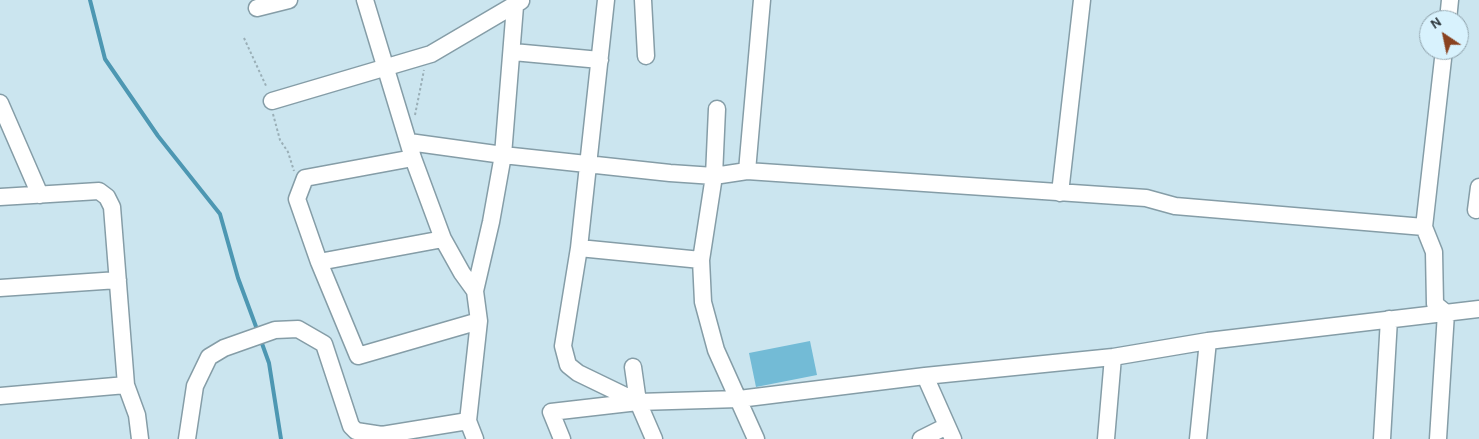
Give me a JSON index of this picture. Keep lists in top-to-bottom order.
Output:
{
  "north": "top left"
}
